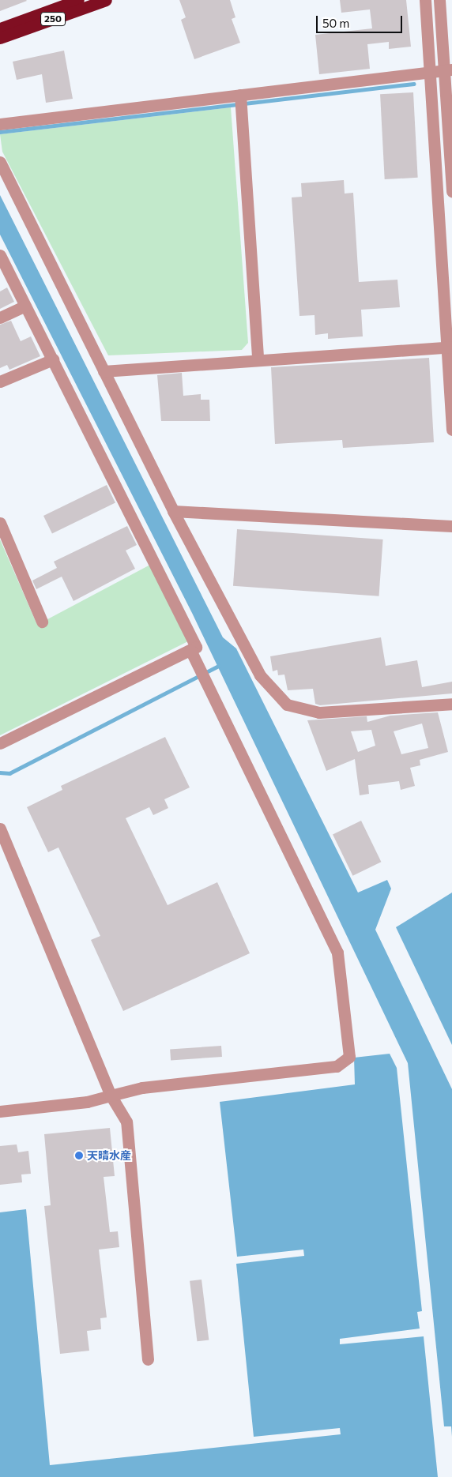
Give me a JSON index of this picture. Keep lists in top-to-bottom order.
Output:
{
  "streets": {
    "highway": ["250"]
  },
  "places": ["天晴水産"],
  "scale_bar": "50 m"
}
